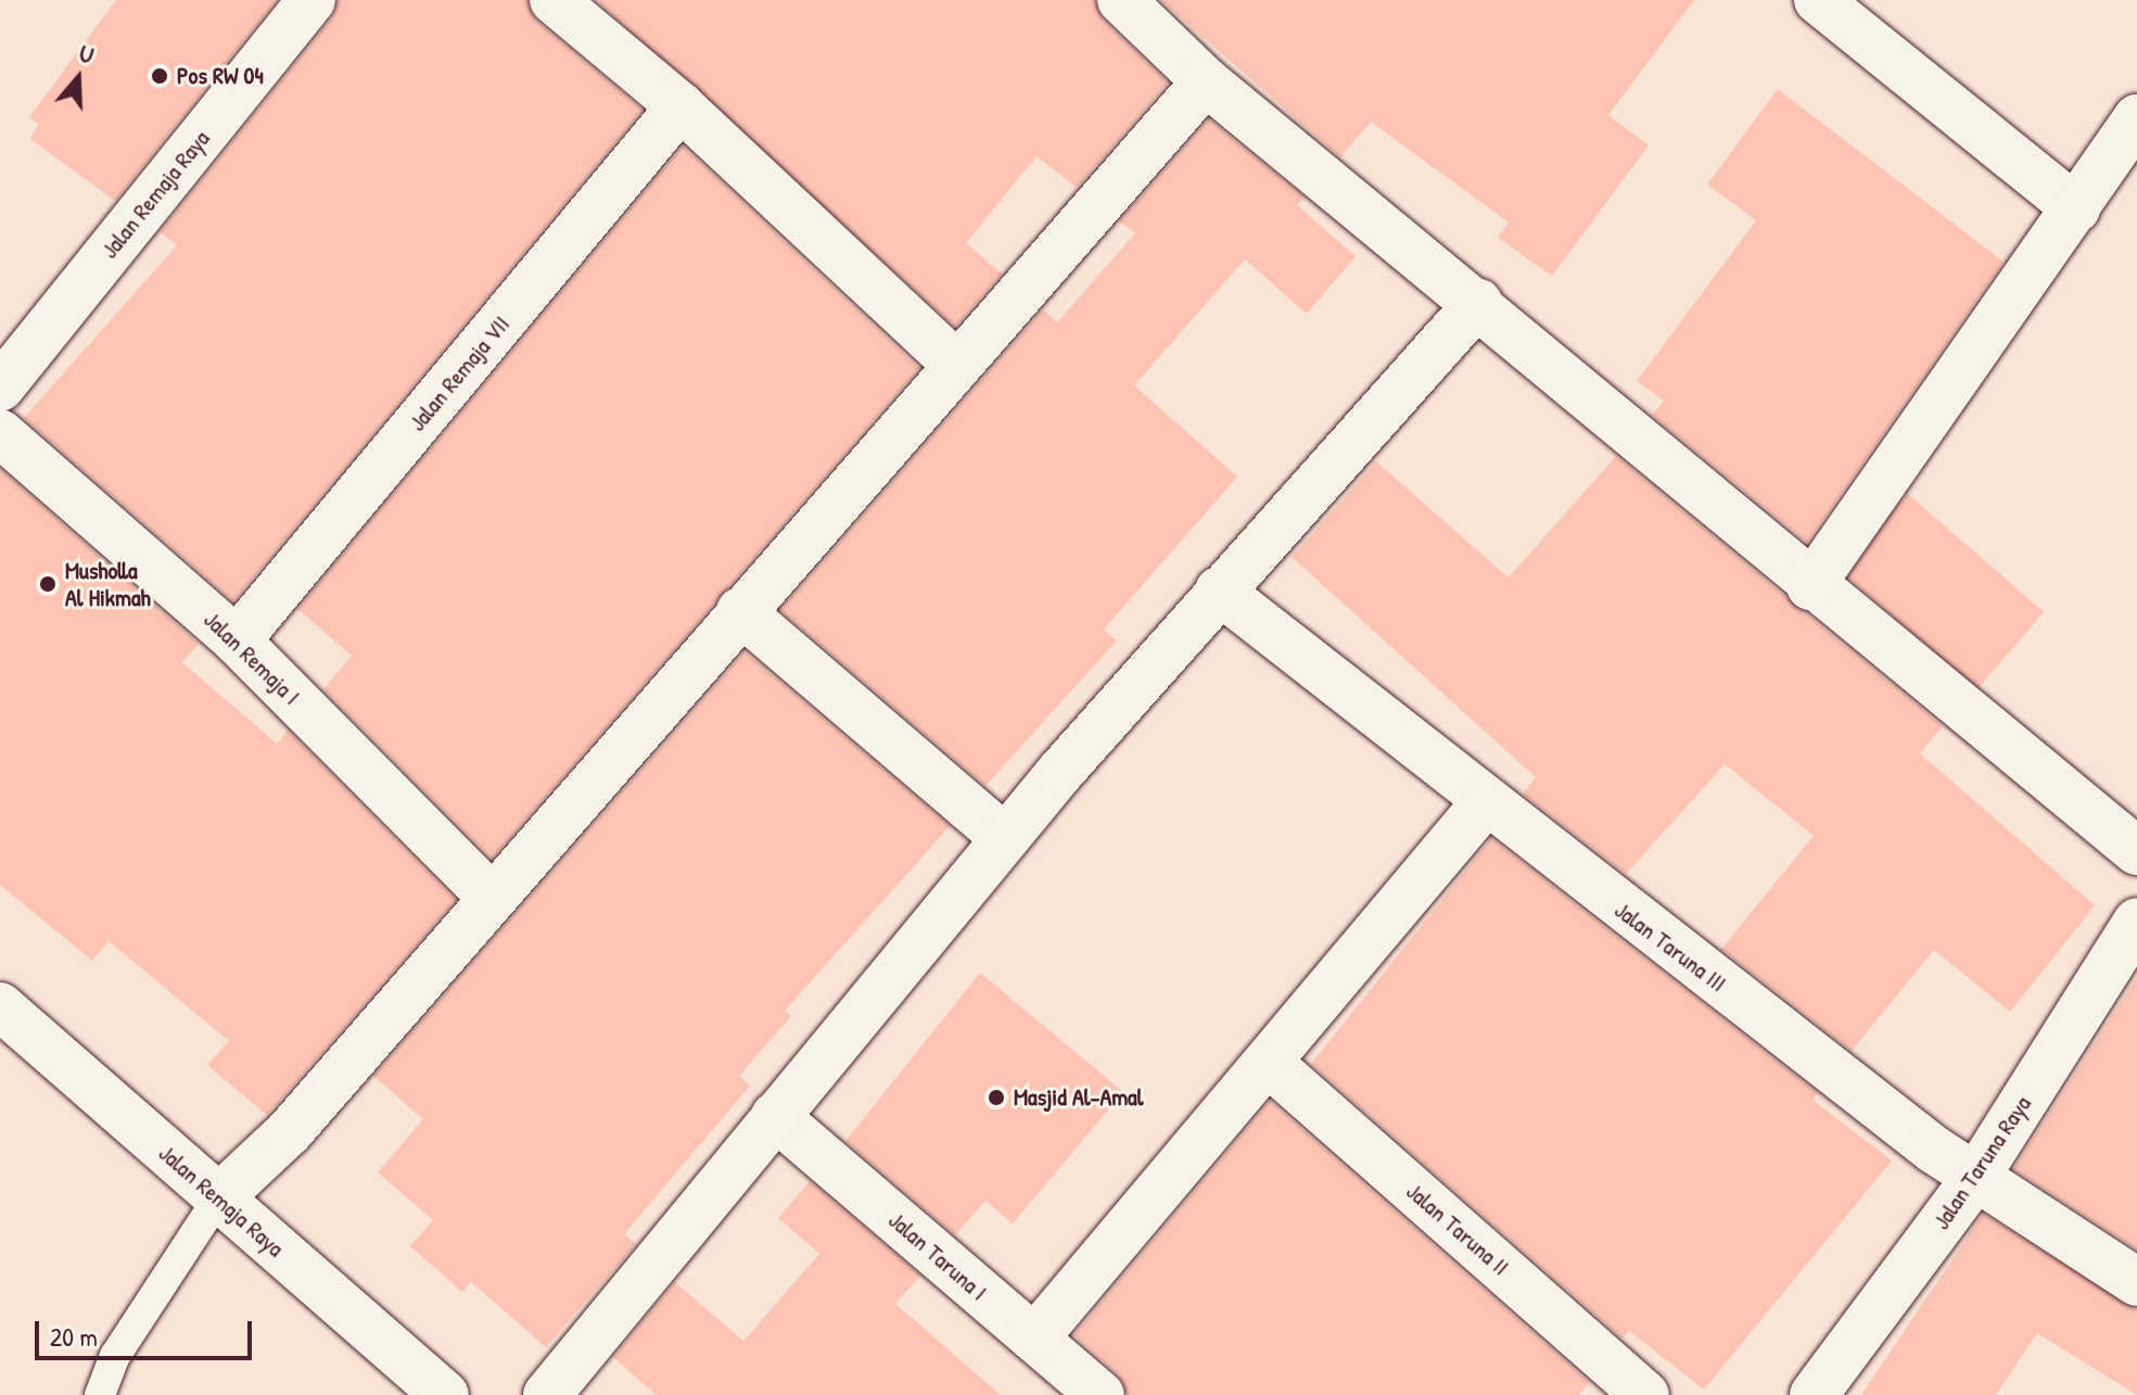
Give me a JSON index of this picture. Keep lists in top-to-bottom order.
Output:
{
  "streets": {
    "street": [
      "Jalan Remaja Raya",
      "Jalan Remaja VII",
      "Jalan Remaja I",
      "Jalan Taruna III",
      "Jalan Taruna Raya",
      "Jalan Taruna II",
      "Jalan Taruna I"
    ]
  },
  "crossings": [
    ["Jalan Remaja VII", "Jalan Remaja I"],
    ["Jalan Taruna III", "Jalan Taruna Raya"]
  ],
  "places": ["Pos RW 04", "Musholla Al Hikmah", "Masjid Al-Amal"],
  "scale_bar": "20 m",
  "north": "top"
}
